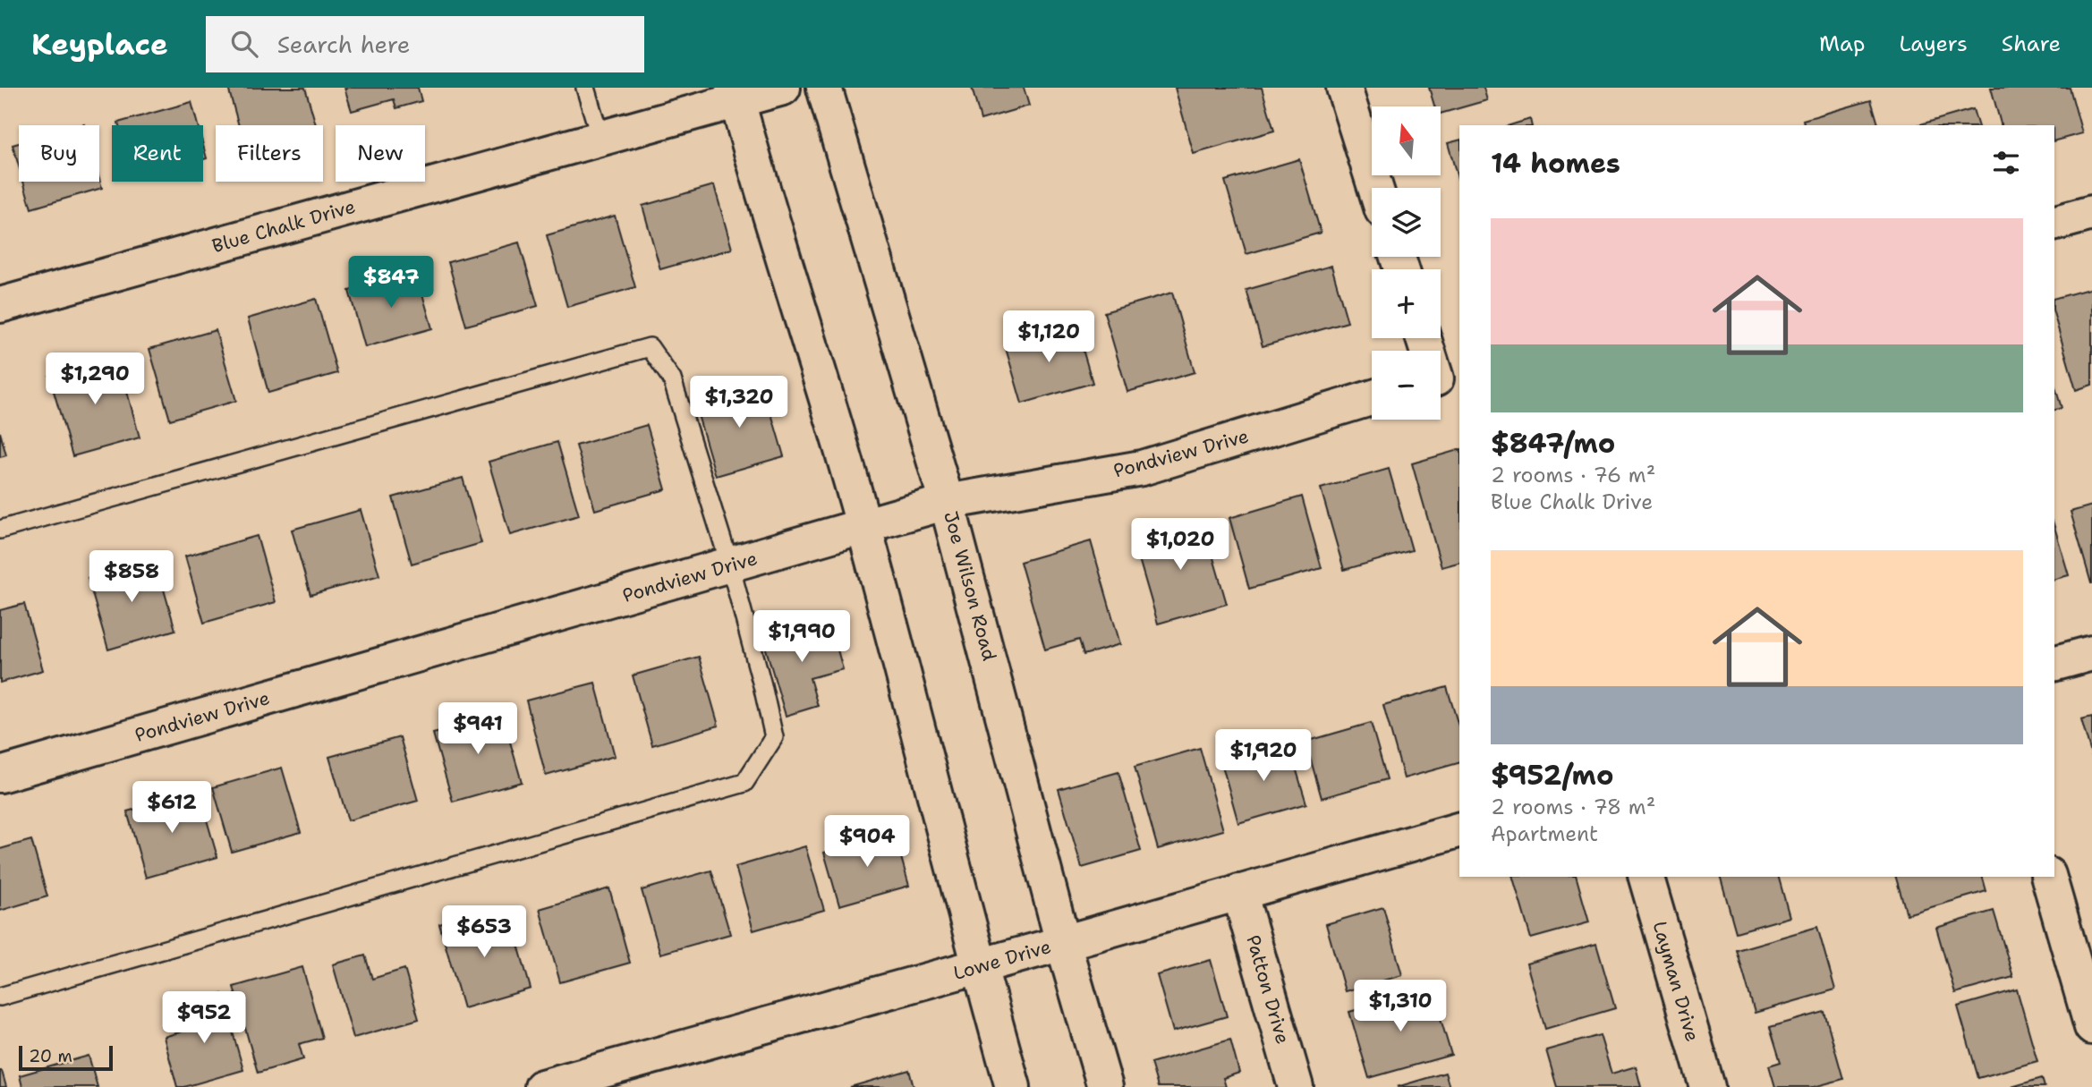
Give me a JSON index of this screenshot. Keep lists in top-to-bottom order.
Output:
{
  "streets": {
    "street": [
      "Blue Chalk Drive",
      "Pondview Drive",
      "Joe Wilson Road",
      "Lowe Drive",
      "Layman Drive",
      "Patton Drive"
    ]
  },
  "crossings": [
    ["Pondview Drive", "Joe Wilson Road"],
    ["Joe Wilson Road", "Lowe Drive"],
    ["Lowe Drive", "Patton Drive"]
  ],
  "scale_bar": "20 m",
  "north": "top",
  "page": {
    "header": "Keyplace",
    "search": "Search here",
    "nav": ["Map", "Layers", "Share"],
    "map_buttons": ["+", "−"],
    "chip": [
      "Buy",
      "Rent",
      "Filters",
      "New"
    ],
    "heading": "14 homes",
    "list": [
      {
        "name": "$847/mo",
        "note": "2 rooms · 76 m² · Blue Chalk Drive"
      },
      {
        "name": "$952/mo",
        "note": "2 rooms · 78 m² · Apartment"
      }
    ],
    "price": [
      "$847",
      "$1,120",
      "$1,290",
      "$1,320",
      "$1,020",
      "$858",
      "$1,990",
      "$941",
      "$1,920",
      "$612",
      "$904",
      "$653",
      "$1,310",
      "$952"
    ],
    "scale": "20 m"
  }
}
